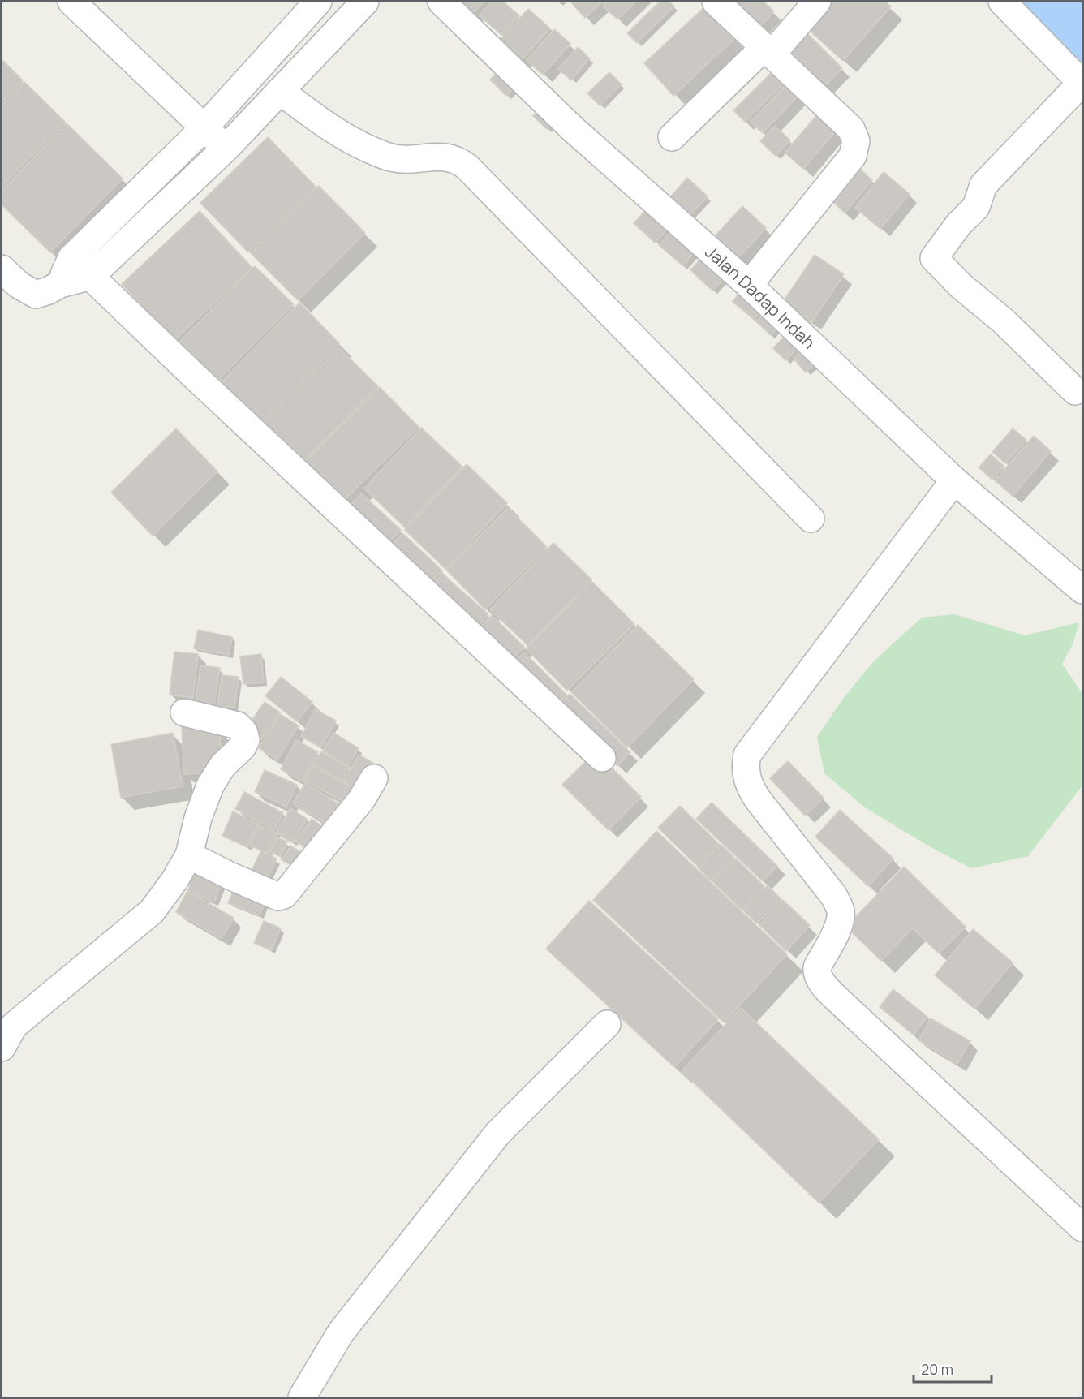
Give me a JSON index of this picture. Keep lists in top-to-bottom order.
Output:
{
  "streets": {
    "street": ["Jalan Dadap Indah"]
  },
  "scale_bar": "20 m"
}
